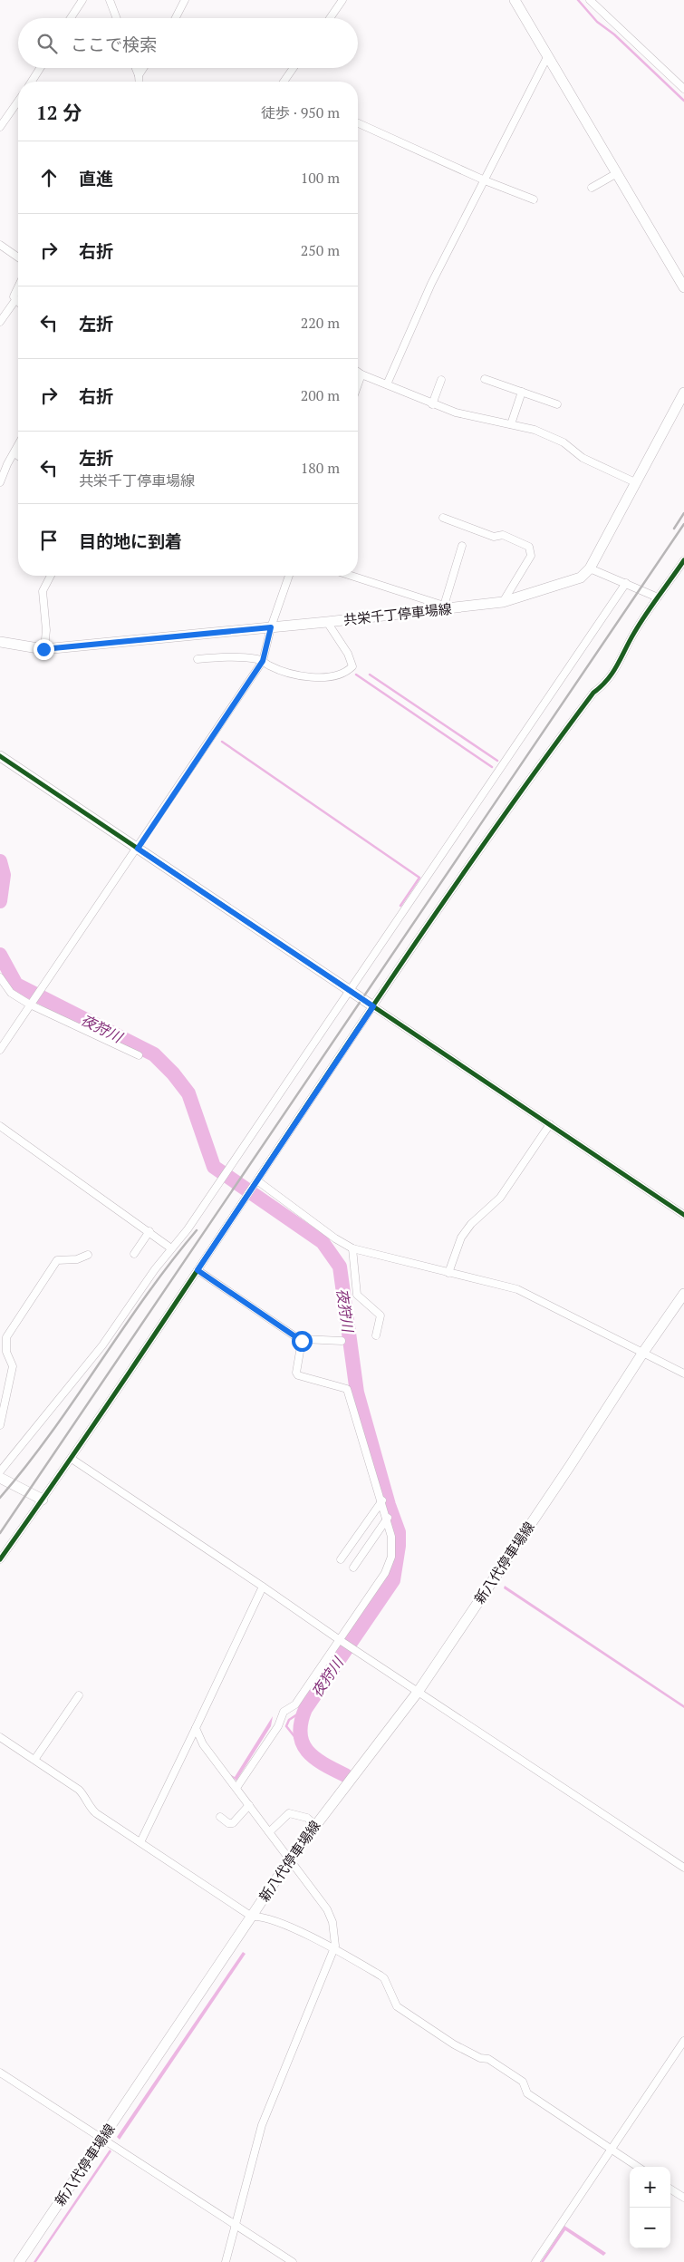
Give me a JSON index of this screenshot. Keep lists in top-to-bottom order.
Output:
{
  "streets": {
    "main road": ["共栄千丁停車場線", "新八代停車場線"]
  },
  "water": ["夜狩川"],
  "page": {
    "search": "ここで検索",
    "heading": ["12 分", "徒歩 · 950 m"],
    "list": [
      ["直進", "100 m"],
      ["右折", "250 m"],
      ["左折", "220 m"],
      ["右折", "200 m"],
      ["左折", "共栄千丁停車場線", "180 m"],
      "目的地に到着"
    ],
    "map_buttons": ["+", "−"]
  }
}
